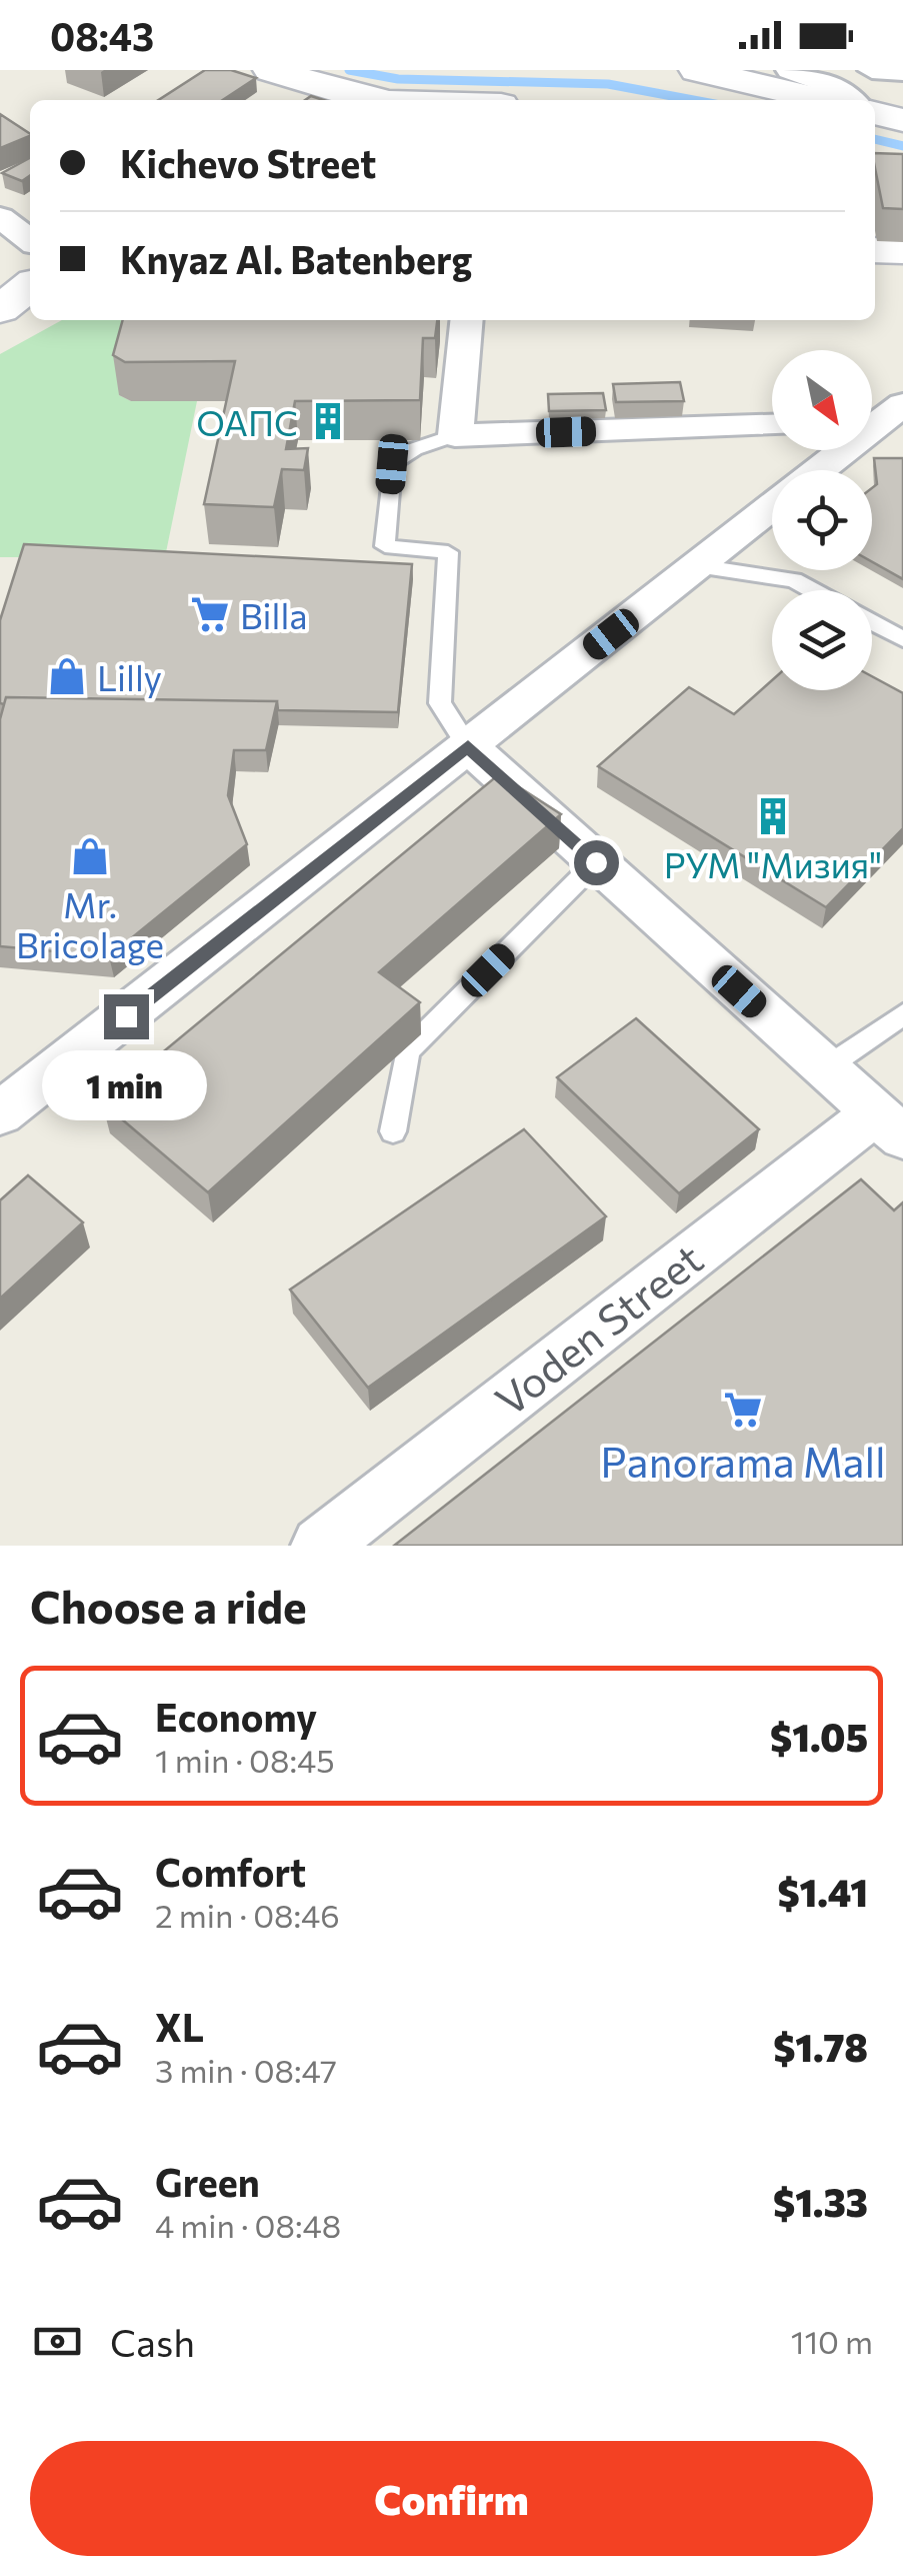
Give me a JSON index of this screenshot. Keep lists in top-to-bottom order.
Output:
{
  "streets": {
    "street": ["Voden Street"]
  },
  "places": {
    "building": ["ОАПС", "РУМ \"Мизия\""],
    "supermarket": ["Billa", "Panorama Mall"],
    "shop": ["Lilly", "Mr. Bricolage"]
  },
  "north": "bottom right",
  "page": {
    "status": "08:43",
    "banner": ["Kichevo Street", "Knyaz Al. Batenberg"],
    "bubble": "1 min",
    "heading": "Choose a ride",
    "list": [
      {
        "name": "Economy",
        "note": "1 min · 08:45",
        "value": "$1.05"
      },
      {
        "name": "Comfort",
        "note": "2 min · 08:46",
        "value": "$1.41"
      },
      {
        "name": "XL",
        "note": "3 min · 08:47",
        "value": "$1.78"
      },
      {
        "name": "Green",
        "note": "4 min · 08:48",
        "value": "$1.33"
      }
    ],
    "pay": ["Cash", "110 m"],
    "buttons": "Confirm"
  }
}
